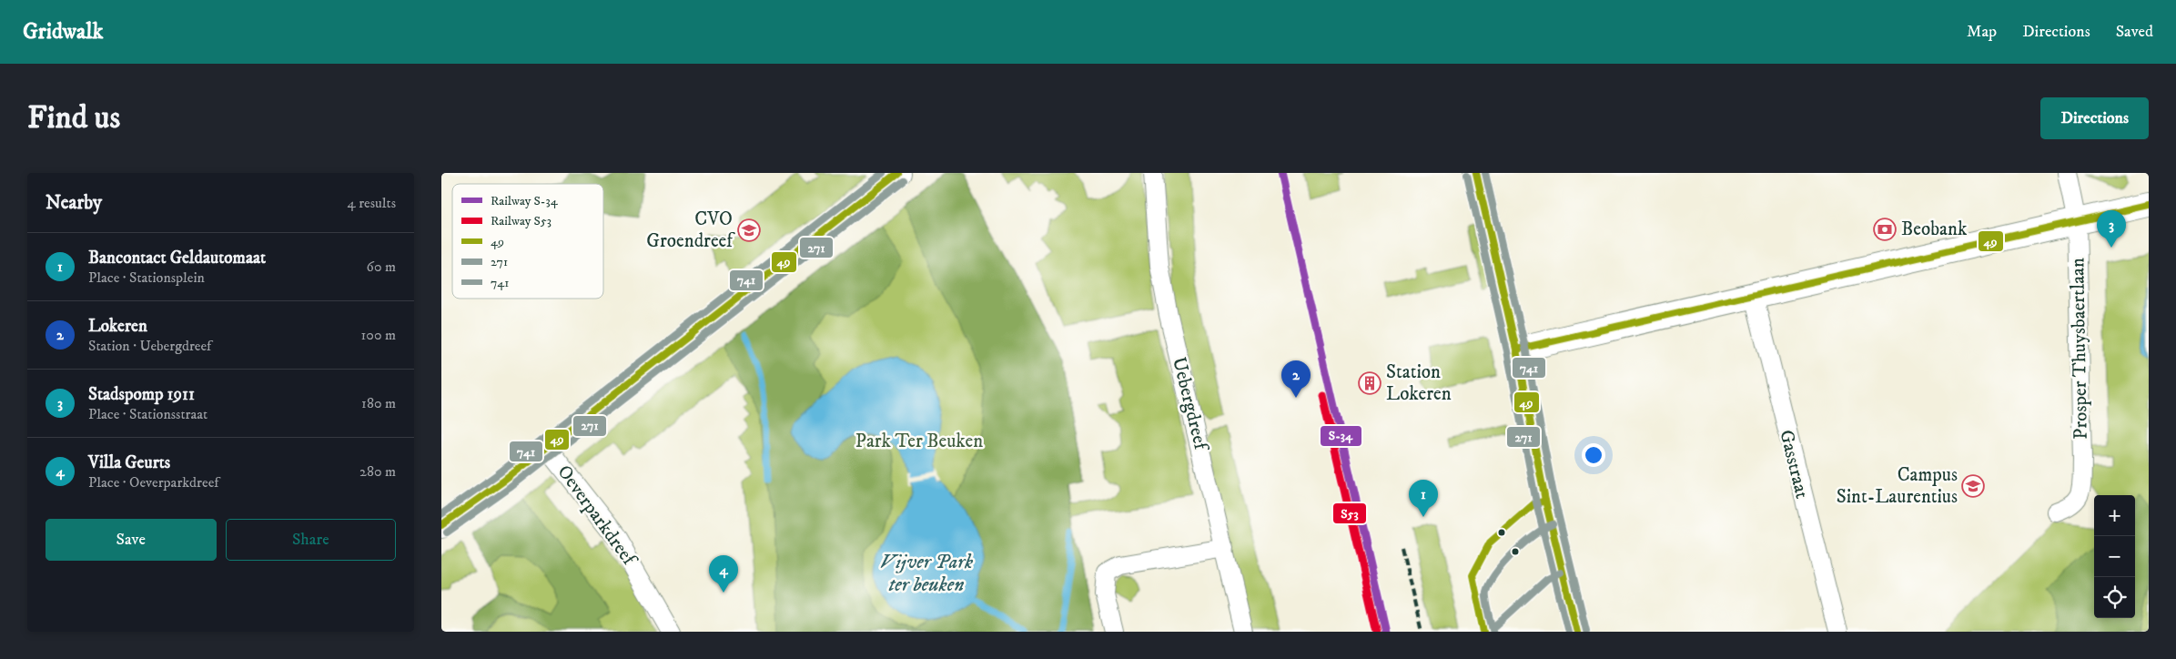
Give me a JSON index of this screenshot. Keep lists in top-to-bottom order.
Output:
{
  "streets": {
    "street": [
      "Prosper Thuysbaertlaan",
      "Uebergdreef",
      "Gasstraat",
      "Oeverparkdreef"
    ]
  },
  "water": ["Vijver Park ter beuken"],
  "parks": ["Park Ter Beuken"],
  "places": {
    "bank": ["Beobank"],
    "school or university": ["CVO Groendreef", "Campus Sint-Laurentius"],
    "building": ["Station Lokeren"]
  },
  "lines": [
    "rail line S-34",
    "transit line 49",
    "transit line 741",
    "transit line 271",
    "rail line S53"
  ],
  "legend": [
    "Railway S-34",
    "Railway S53",
    "49",
    "271",
    "741"
  ],
  "page": {
    "header": "Gridwalk",
    "nav": ["Map", "Directions", "Saved"],
    "buttons": [
      "Directions",
      ["Save", "Share"]
    ],
    "title": "Find us",
    "heading": ["Nearby", "4 results"],
    "pins": [
      "3",
      "2",
      "1",
      "4"
    ],
    "list": [
      {
        "mark": "1",
        "name": "Bancontact Geldautomaat",
        "note": "Place · Stationsplein",
        "value": "60 m"
      },
      {
        "mark": "2",
        "name": "Lokeren",
        "note": "Station · Uebergdreef",
        "value": "100 m"
      },
      {
        "mark": "3",
        "name": "Stadspomp 1911",
        "note": "Place · Stationsstraat",
        "value": "180 m"
      },
      {
        "mark": "4",
        "name": "Villa Geurts",
        "note": "Place · Oeverparkdreef",
        "value": "280 m"
      }
    ],
    "map_buttons": ["+", "−"]
  }
}
